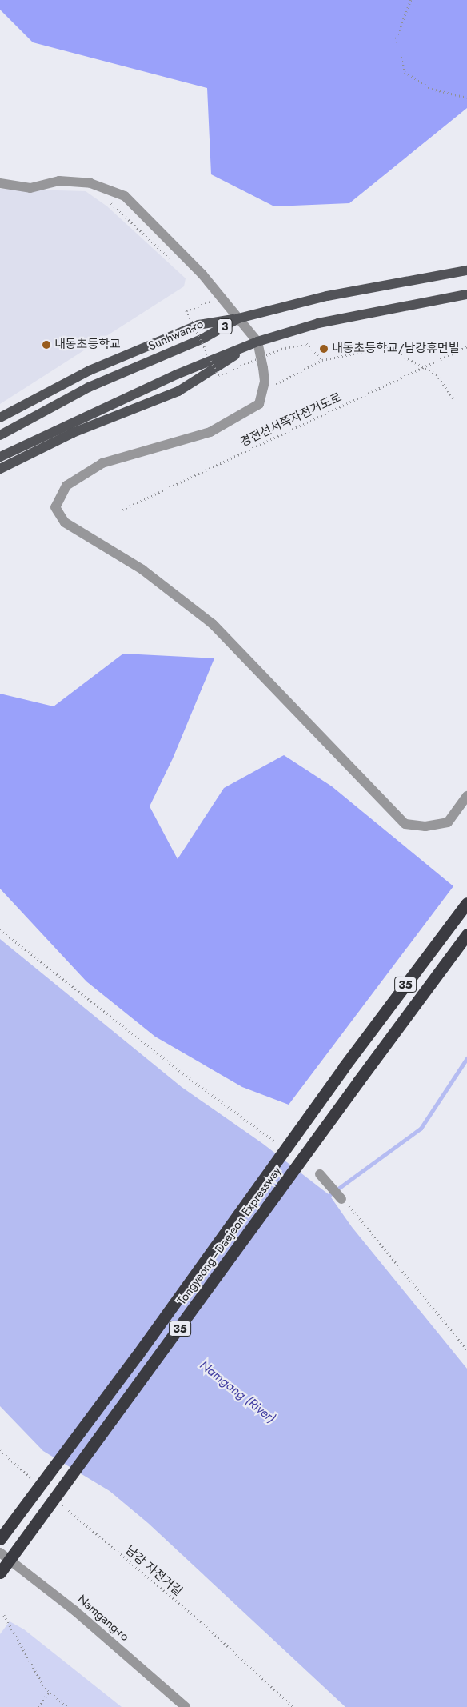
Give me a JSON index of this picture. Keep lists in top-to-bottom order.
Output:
{
  "streets": {
    "highway": ["35", "Tongyeong–Daejeon Expressway"],
    "main road": ["3", "Sunhwan-ro"],
    "street": ["Namgang-ro"],
    "path": ["경전선서쪽자전거도로", "남강 자전거길"]
  },
  "water": ["Namgang (River)"],
  "places": ["내동초등학교", "내동초등학교/남강휴먼빌"]
}
